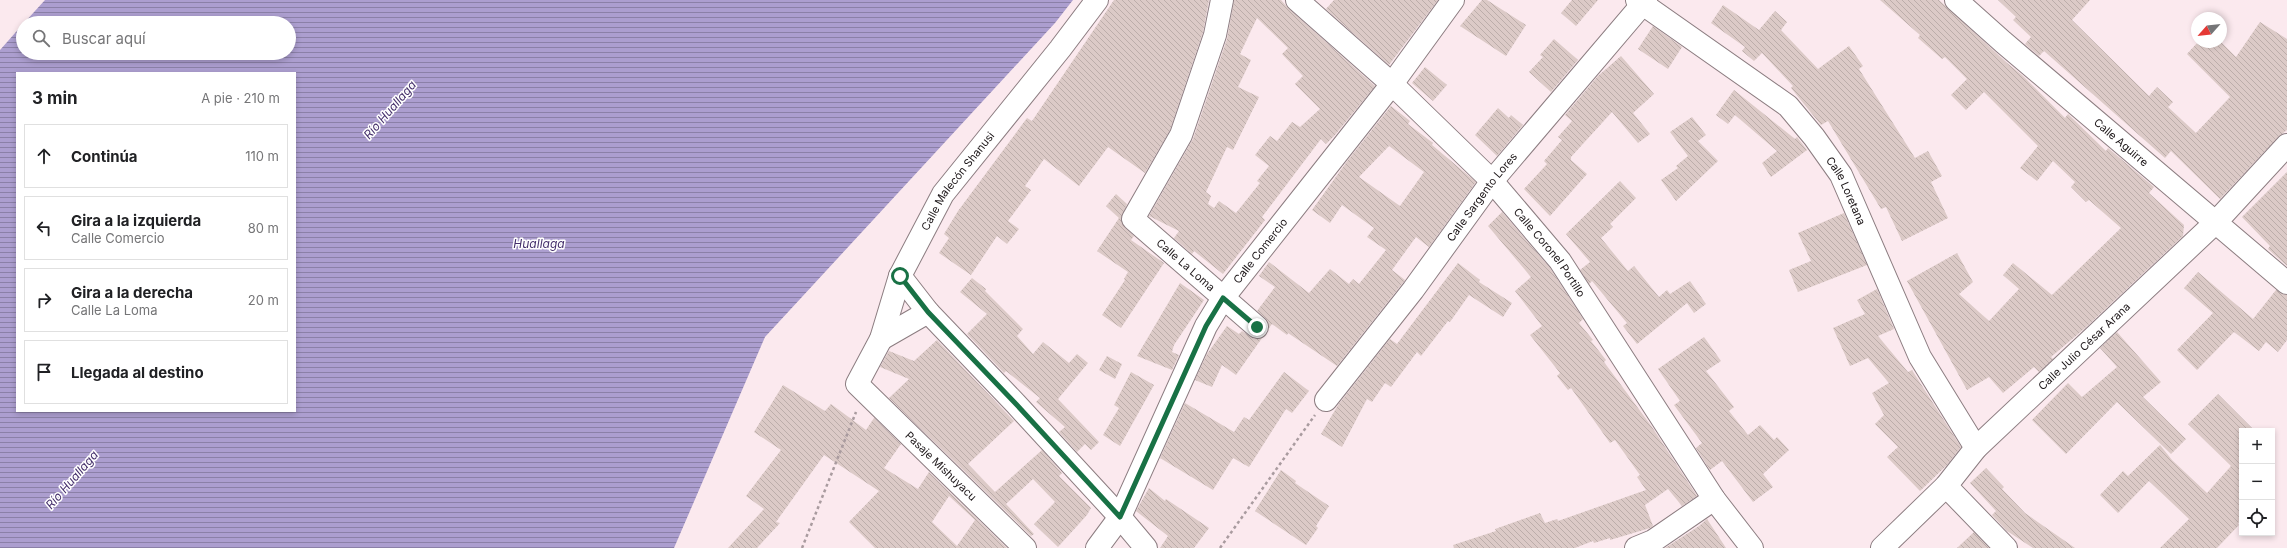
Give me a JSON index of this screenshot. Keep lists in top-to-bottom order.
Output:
{
  "streets": {
    "street": [
      "Calle Aguirre",
      "Calle Malecón Shanusi",
      "Calle Loretana",
      "Calle Sargento Lores",
      "Calle Comercio",
      "Calle Coronel Portillo",
      "Calle La Loma",
      "Calle Julio César Arana",
      "Pasaje Mishuyacu"
    ]
  },
  "crossings": [
    ["Calle Aguirre", "Calle Julio César Arana"],
    ["Calle Malecón Shanusi", "Pasaje Mishuyacu"],
    ["Calle Loretana", "Calle Sargento Lores"],
    ["Calle Loretana", "Calle Julio César Arana"],
    ["Calle Sargento Lores", "Calle Coronel Portillo"],
    ["Calle Comercio", "Calle Coronel Portillo"],
    ["Calle Comercio", "Calle La Loma"]
  ],
  "water": ["Río Huallaga", "Huallaga"],
  "north": "bottom left",
  "page": {
    "search": "Buscar aquí",
    "heading": ["3 min", "A pie · 210 m"],
    "list": [
      ["Continúa", "110 m"],
      ["Gira a la izquierda", "Calle Comercio", "80 m"],
      ["Gira a la derecha", "Calle La Loma", "20 m"],
      "Llegada al destino"
    ],
    "map_buttons": ["+", "−"]
  }
}
